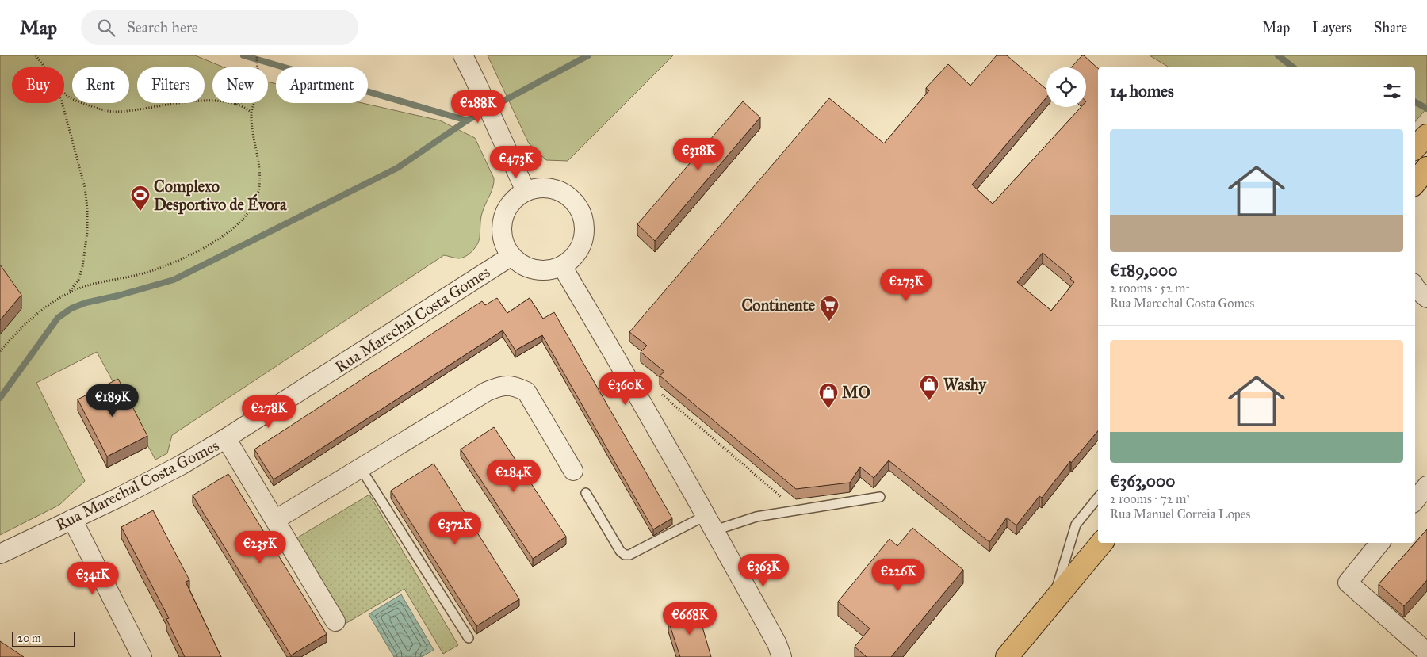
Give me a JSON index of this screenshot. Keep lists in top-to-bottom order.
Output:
{
  "streets": {
    "street": ["Rua Marechal Costa Gomes"]
  },
  "places": {
    "sports": ["Complexo Desportivo de Évora"],
    "supermarket": ["Continente"],
    "shop": ["Washy", "MO"]
  },
  "scale_bar": "20 m",
  "page": {
    "header": "Map",
    "search": "Search here",
    "nav": ["Map", "Layers", "Share"],
    "chip": [
      "Buy",
      "Rent",
      "Filters",
      "New",
      "Apartment"
    ],
    "heading": "14 homes",
    "price": [
      "€288K",
      "€318K",
      "€473K",
      "€273K",
      "€360K",
      "€189K",
      "€278K",
      "€284K",
      "€372K",
      "€235K",
      "€363K",
      "€226K",
      "€341K",
      "€668K"
    ],
    "list": [
      {
        "name": "€189,000",
        "note": "2 rooms · 52 m² · Rua Marechal Costa Gomes"
      },
      {
        "name": "€363,000",
        "note": "2 rooms · 72 m² · Rua Manuel Correia Lopes"
      }
    ],
    "scale": "20 m"
  }
}
